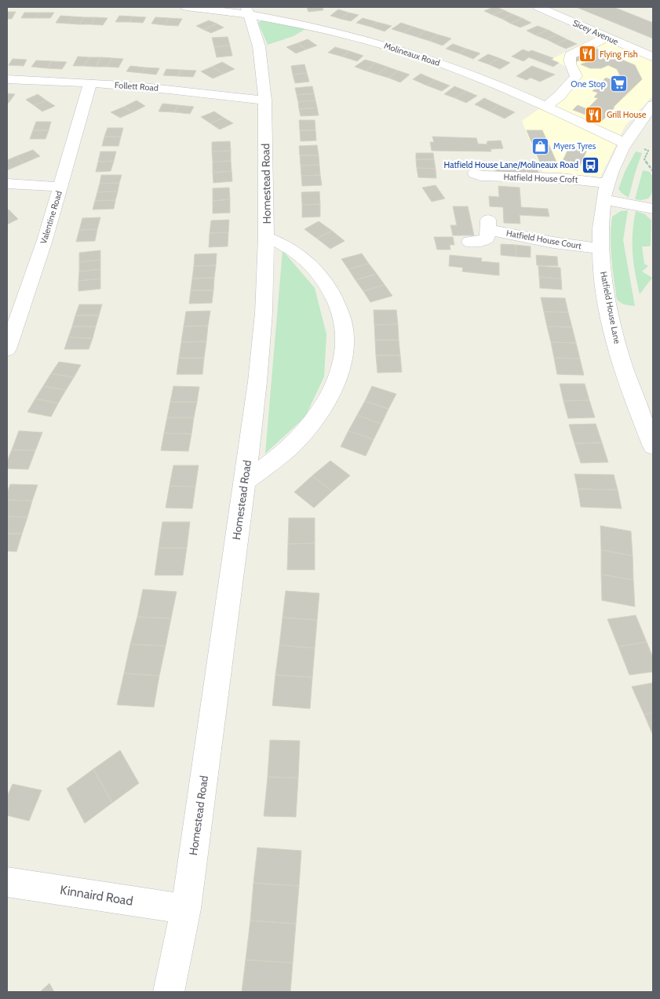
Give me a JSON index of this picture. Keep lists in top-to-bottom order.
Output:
{
  "streets": {
    "street": [
      "Sicey Avenue",
      "Molineaux Road",
      "Follett Road",
      "Hatfield House Croft",
      "Homestead Road",
      "Valentine Road",
      "Hatfield House Court",
      "Hatfield House Lane",
      "Kinnaird Road"
    ]
  },
  "crossings": [
    ["Molineaux Road", "Homestead Road"],
    ["Molineaux Road", "Hatfield House Lane"],
    ["Follett Road", "Homestead Road"],
    ["Follett Road", "Valentine Road"],
    ["Hatfield House Croft", "Hatfield House Lane"],
    ["Homestead Road", "Kinnaird Road"],
    ["Hatfield House Court", "Hatfield House Lane"]
  ],
  "places": {
    "restaurant": ["Flying Fish", "Grill House"],
    "supermarket": ["One Stop"],
    "shop": ["Myers Tyres"],
    "bus stop": ["Hatfield House Lane/Molineaux Road"]
  }
}
